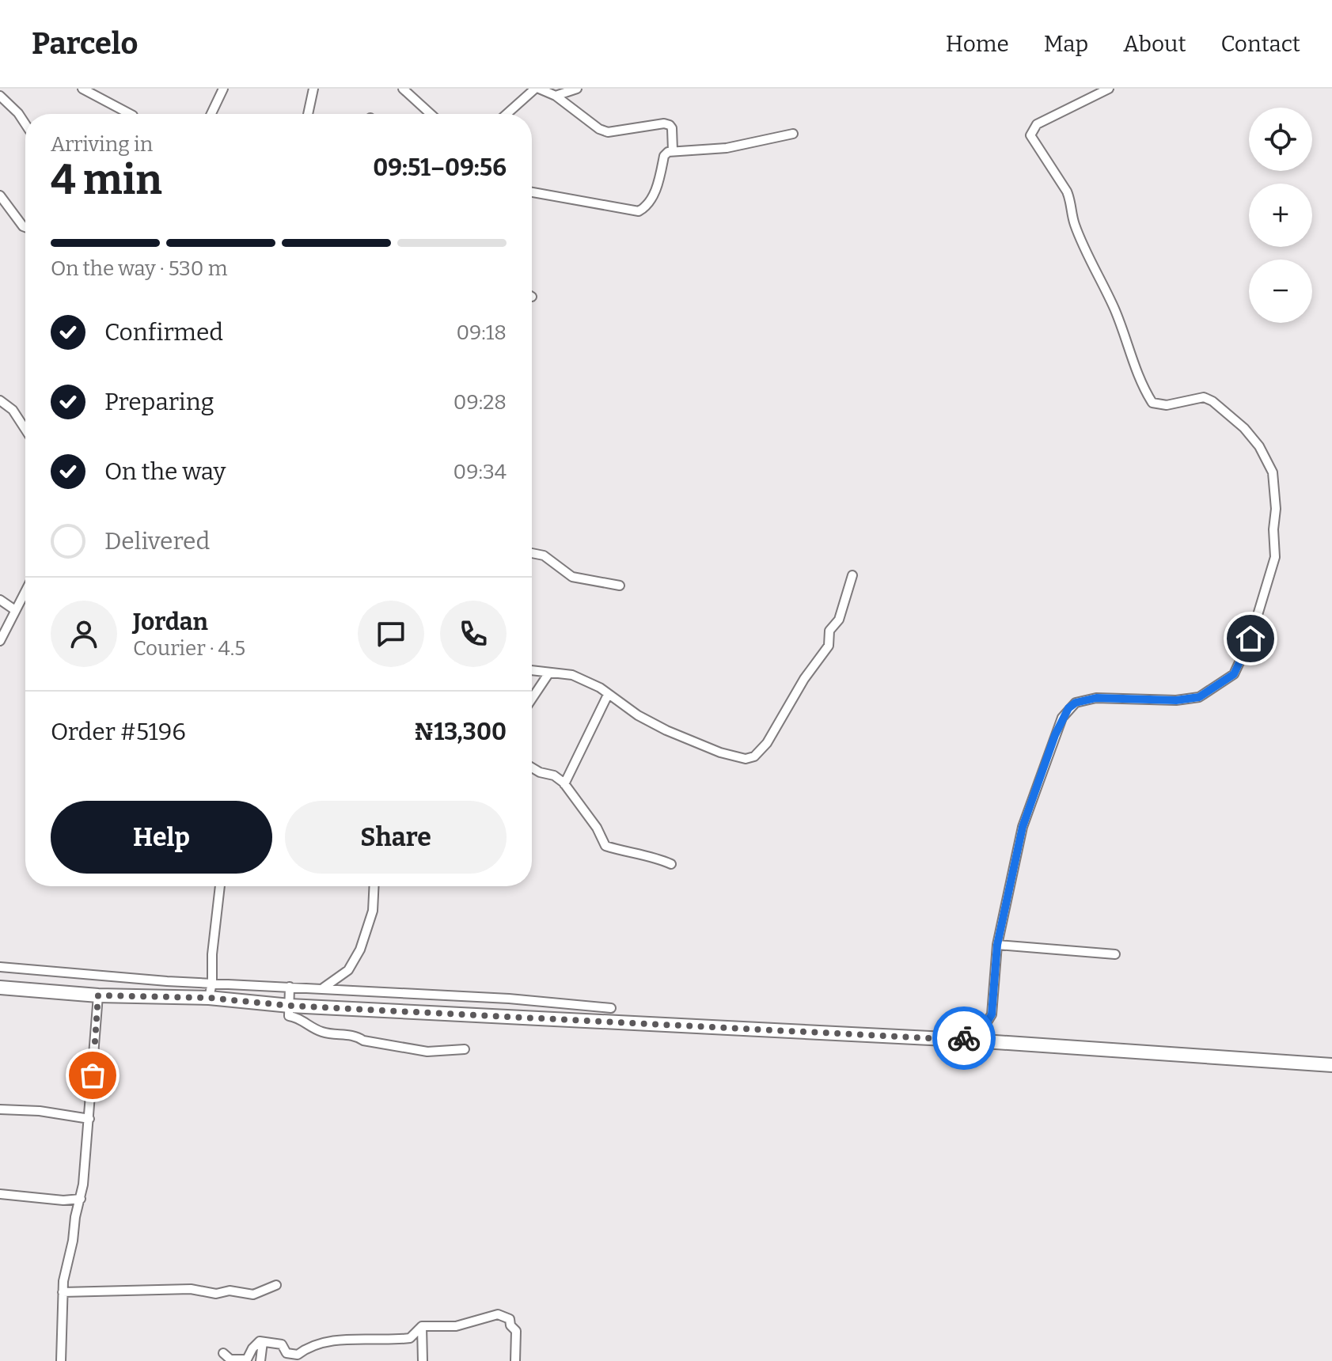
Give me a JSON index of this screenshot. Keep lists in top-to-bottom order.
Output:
{
  "page": {
    "header": "Parcelo",
    "nav": [
      "Home",
      "Map",
      "About",
      "Contact"
    ],
    "map_buttons": ["+", "−"],
    "heading": ["4 min", "Arriving in", "09:51–09:56"],
    "panel": [
      "Jordan",
      "Courier · 4.5",
      "Order #5196",
      "₦13,300"
    ],
    "bar": "On the way · 530 m",
    "list": [
      ["Confirmed", "09:18"],
      ["Preparing", "09:28"],
      ["On the way", "09:34"],
      "Delivered"
    ],
    "buttons": ["Help", "Share"]
  }
}
